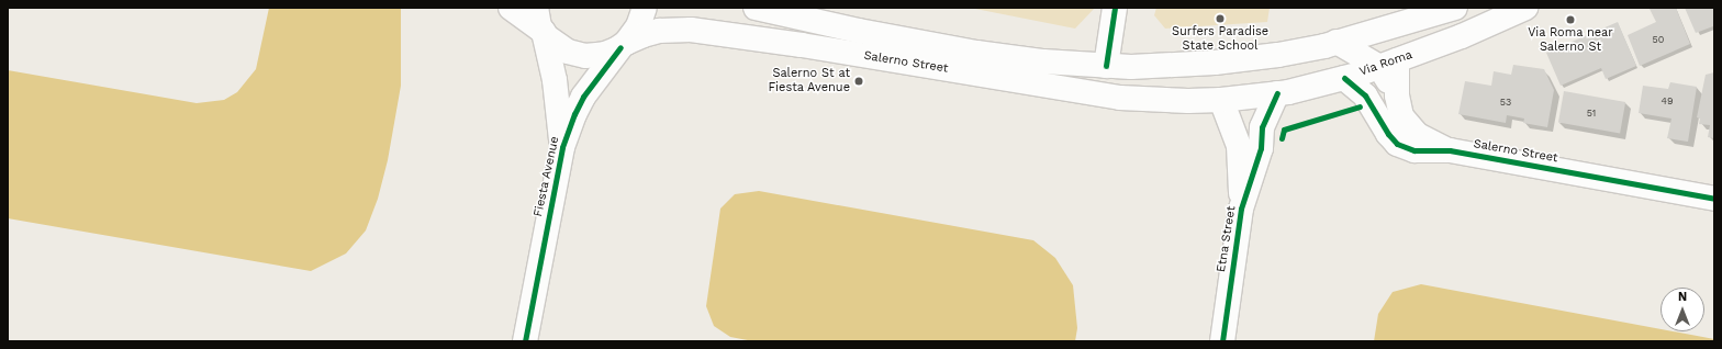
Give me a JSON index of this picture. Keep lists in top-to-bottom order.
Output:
{
  "streets": {
    "main road": [
      "Salerno Street",
      "Via Roma",
      "Fiesta Avenue",
      "Etna Street"
    ]
  },
  "crossings": [
    ["Salerno Street", "Via Roma"],
    ["Salerno Street", "Fiesta Avenue"],
    ["Via Roma", "Etna Street"]
  ],
  "places": ["Surfers Paradise State School", "Via Roma near Salerno St", "Salerno St at Fiesta Avenue"],
  "house_numbers": [
    "50",
    "49",
    "53",
    "51"
  ],
  "north": "top"
}
